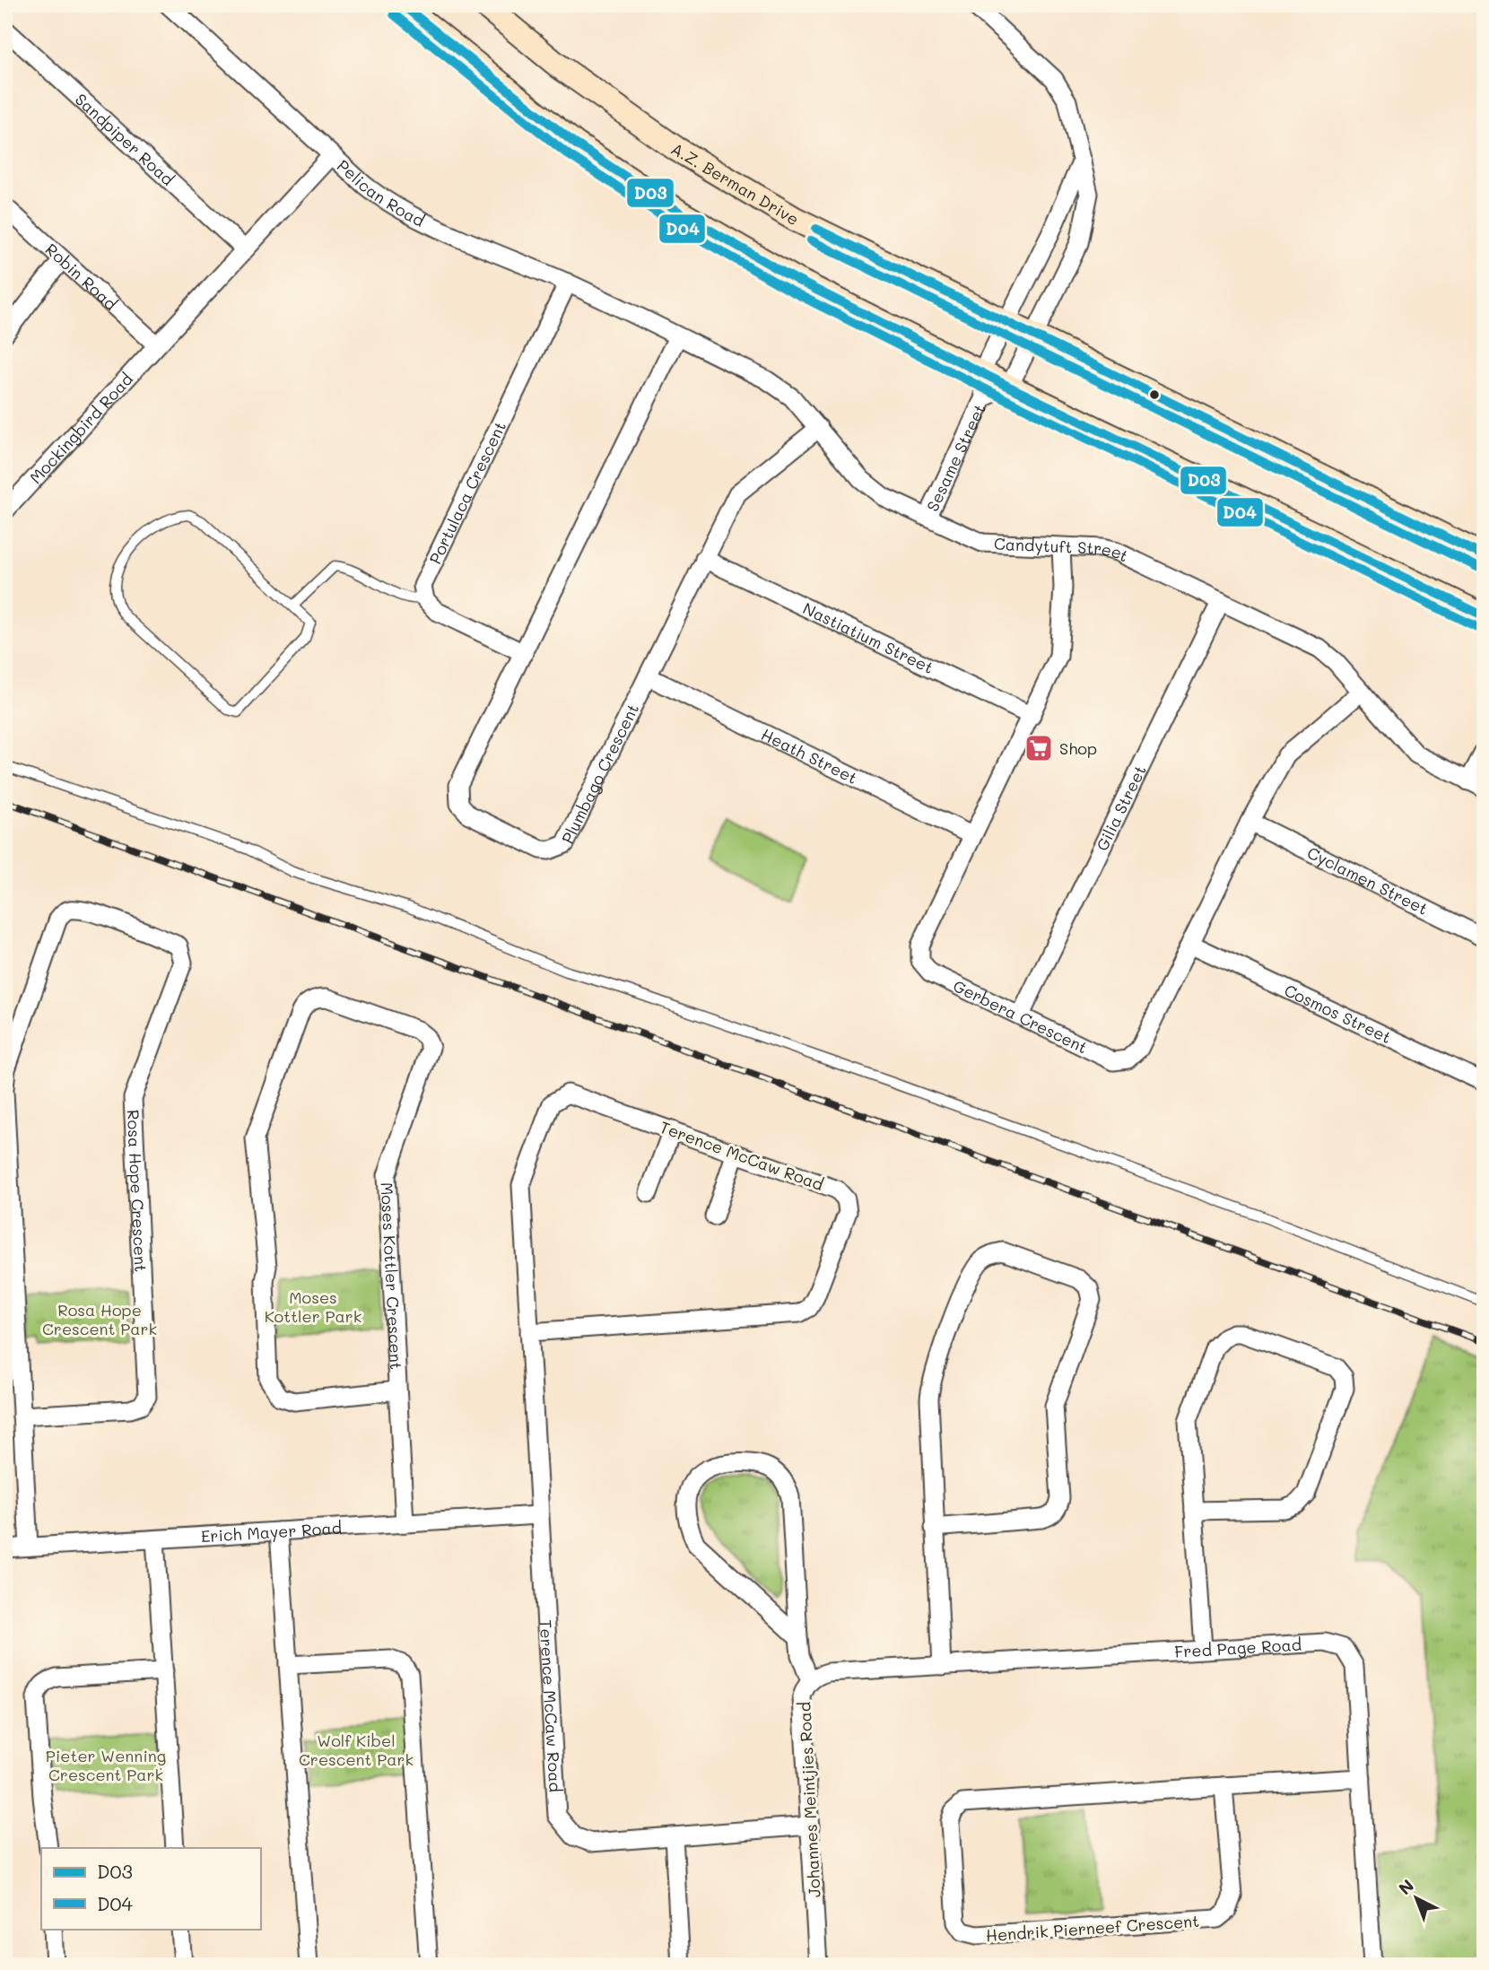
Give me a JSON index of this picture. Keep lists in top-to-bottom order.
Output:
{
  "streets": {
    "main road": ["A.Z. Berman Drive"],
    "street": [
      "Sandpiper Road",
      "Pelican Road",
      "Robin Road",
      "Mockingbird Road",
      "Sesame Street",
      "Portulaca Crescent",
      "Candytuft Street",
      "Nastiatium Street",
      "Heath Street",
      "Plumbago Crescent",
      "Gilia Street",
      "Cyclamen Street",
      "Cosmos Street",
      "Gerbera Crescent",
      "Terence McCaw Road",
      "Rosa Hope Crescent",
      "Moses Kottler Crescent",
      "Erich Mayer Road",
      "Fred Page Road",
      "Johannes Meintjies Road",
      "Hendrik Pierneef Crescent"
    ]
  },
  "crossings": [
    ["Sandpiper Road", "Pelican Road"],
    ["Pelican Road", "Robin Road"],
    ["Pelican Road", "Mockingbird Road"],
    ["Pelican Road", "Portulaca Crescent"],
    ["Pelican Road", "Candytuft Street"],
    ["Robin Road", "Mockingbird Road"],
    ["Sesame Street", "Candytuft Street"],
    ["Portulaca Crescent", "Candytuft Street"],
    ["Candytuft Street", "Plumbago Crescent"],
    ["Candytuft Street", "Gilia Street"],
    ["Candytuft Street", "Gerbera Crescent"],
    ["Nastiatium Street", "Plumbago Crescent"],
    ["Nastiatium Street", "Gerbera Crescent"],
    ["Heath Street", "Plumbago Crescent"],
    ["Heath Street", "Gerbera Crescent"],
    ["Gilia Street", "Gerbera Crescent"],
    ["Cyclamen Street", "Gerbera Crescent"],
    ["Cosmos Street", "Gerbera Crescent"],
    ["Terence McCaw Road", "Erich Mayer Road"],
    ["Terence McCaw Road", "Johannes Meintjies Road"],
    ["Rosa Hope Crescent", "Erich Mayer Road"],
    ["Moses Kottler Crescent", "Erich Mayer Road"],
    ["Fred Page Road", "Johannes Meintjies Road"],
    ["Fred Page Road", "Hendrik Pierneef Crescent"]
  ],
  "parks": [
    "Moses Kottler Park",
    "Rosa Hope Crescent Park",
    "Wolf Kibel Crescent Park",
    "Pieter Wenning Crescent Park"
  ],
  "places": {
    "supermarket": ["Shop"]
  },
  "lines": ["transit line D03", "transit line D04"],
  "legend": ["D03", "D04"],
  "north": "top left"
}
